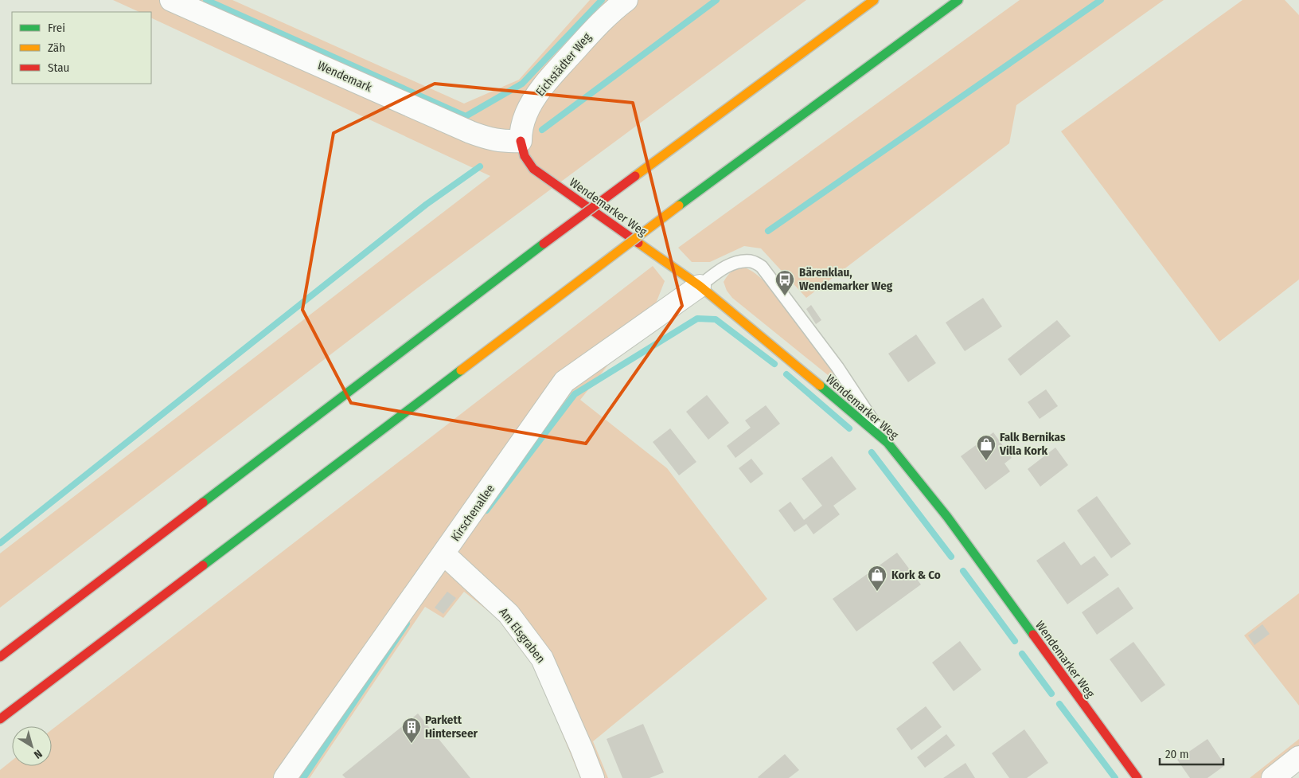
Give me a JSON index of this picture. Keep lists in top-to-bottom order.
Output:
{
  "streets": {
    "main road": ["Wendemarker Weg"],
    "street": [
      "Eichstädter Weg",
      "Wendemark",
      "Kirschenallee",
      "Am Elsgraben"
    ]
  },
  "crossings": [
    ["Eichstädter Weg", "Wendemark"],
    ["Eichstädter Weg", "Wendemarker Weg"],
    ["Wendemark", "Wendemarker Weg"],
    ["Wendemarker Weg", "Kirschenallee"],
    ["Kirschenallee", "Am Elsgraben"]
  ],
  "places": {
    "bus stop": ["Bärenklau, Wendemarker Weg"],
    "shop": ["Falk Bernikas Villa Kork", "Kork & Co"],
    "building": ["Parkett Hinterseer"]
  },
  "legend": ["Frei", "Zäh", "Stau"],
  "scale_bar": "20 m",
  "north": "bottom right"
}
